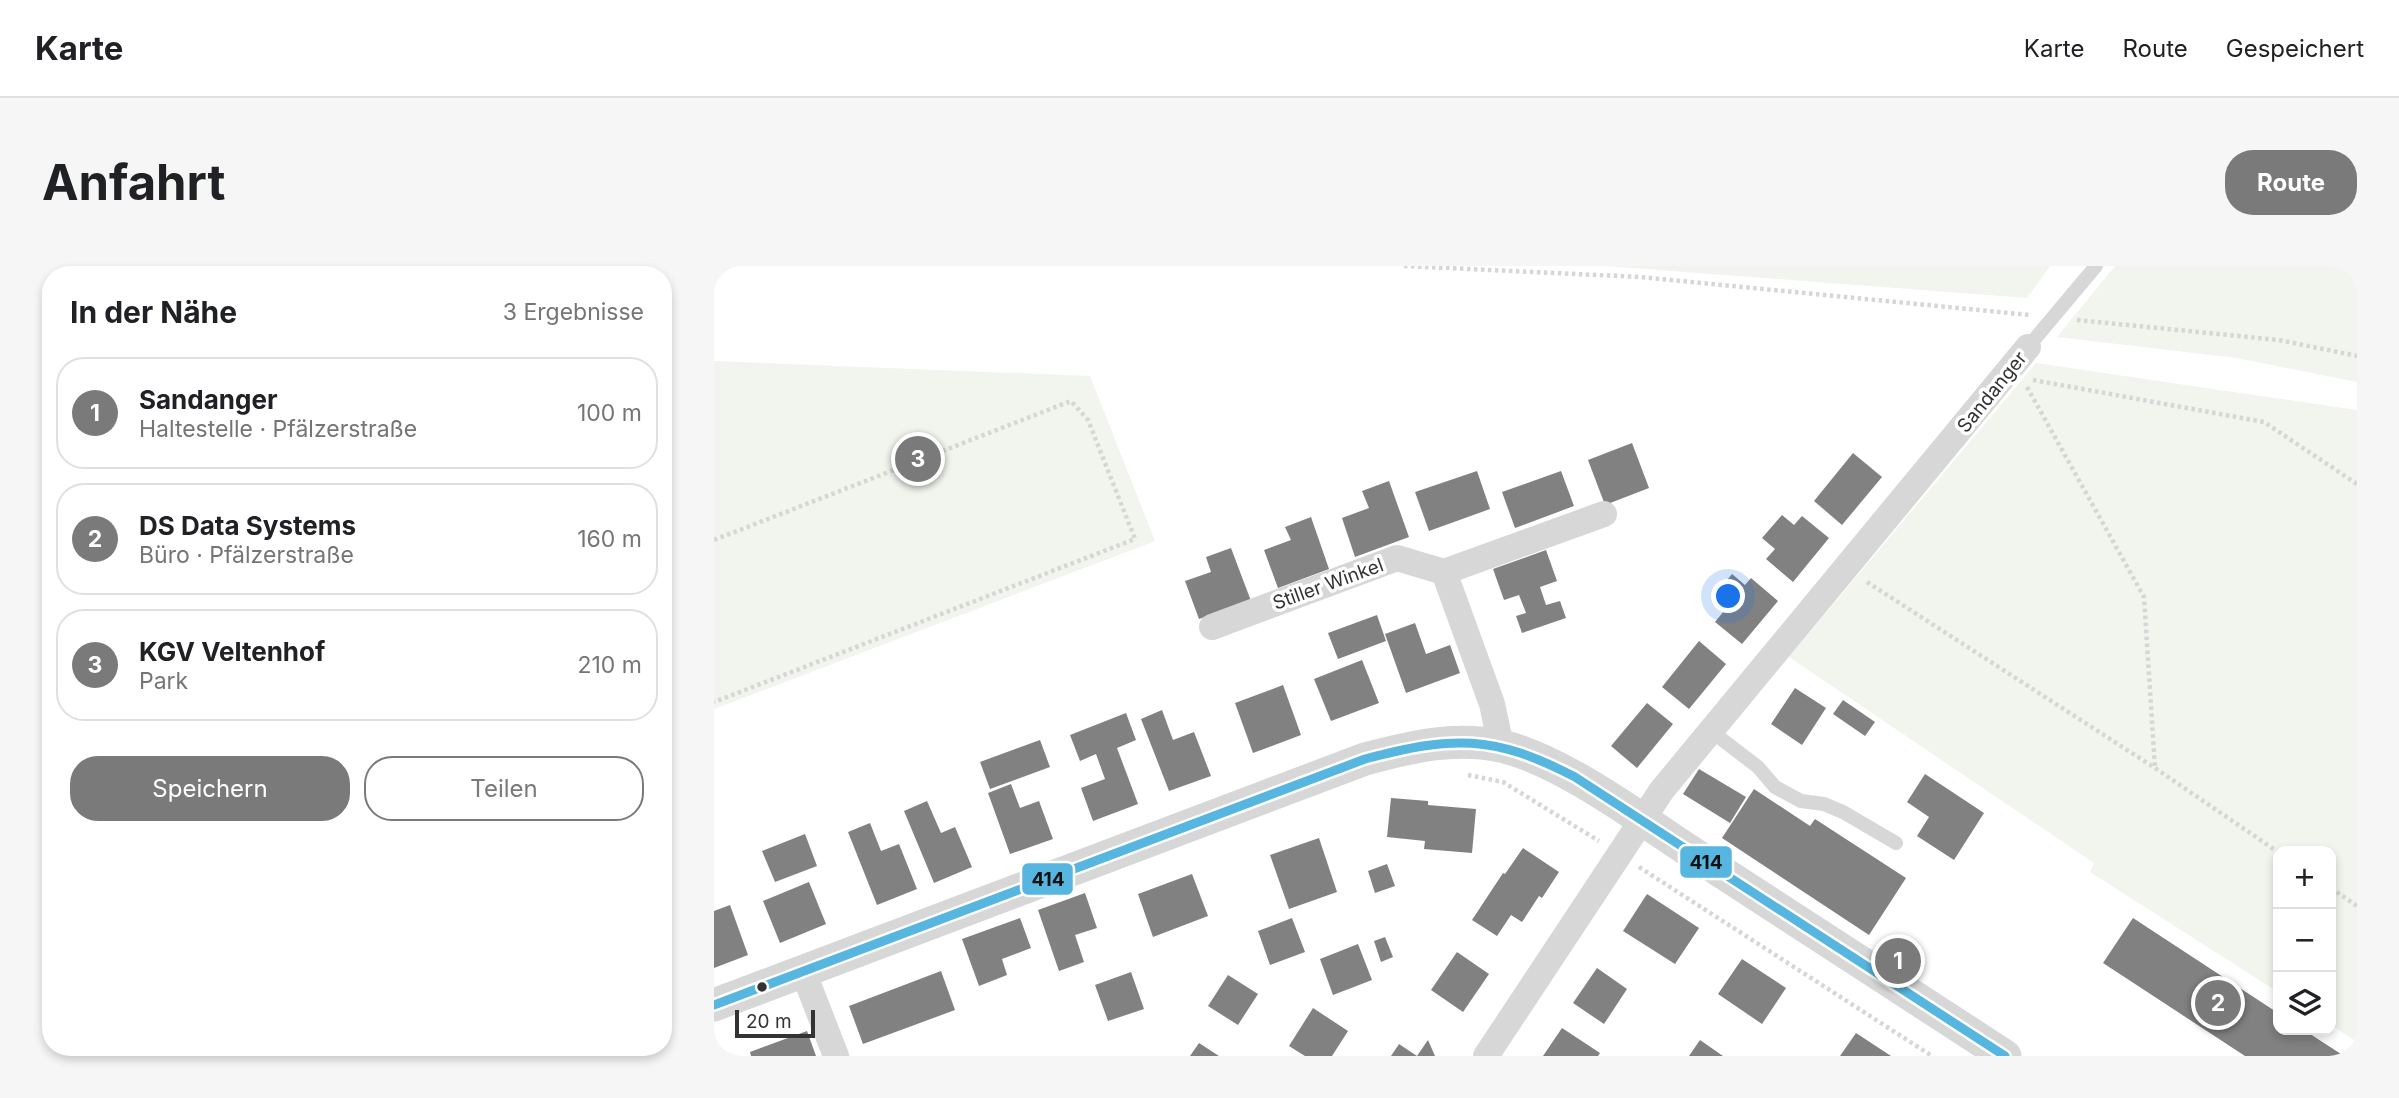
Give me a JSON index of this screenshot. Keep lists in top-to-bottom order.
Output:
{
  "streets": {
    "street": ["Sandanger", "Stiller Winkel"]
  },
  "lines": ["transit line 414"],
  "scale_bar": "20 m",
  "page": {
    "header": "Karte",
    "nav": ["Karte", "Route", "Gespeichert"],
    "buttons": [
      "Route",
      ["Speichern", "Teilen"]
    ],
    "title": "Anfahrt",
    "heading": ["In der Nähe", "3 Ergebnisse"],
    "list": [
      {
        "mark": "1",
        "name": "Sandanger",
        "note": "Haltestelle · Pfälzerstraße",
        "value": "100 m"
      },
      {
        "mark": "2",
        "name": "DS Data Systems",
        "note": "Büro · Pfälzerstraße",
        "value": "160 m"
      },
      {
        "mark": "3",
        "name": "KGV Veltenhof",
        "note": "Park",
        "value": "210 m"
      }
    ],
    "pins": ["3", "1", "2"],
    "map_buttons": ["+", "−"],
    "scale": "20 m"
  }
}
